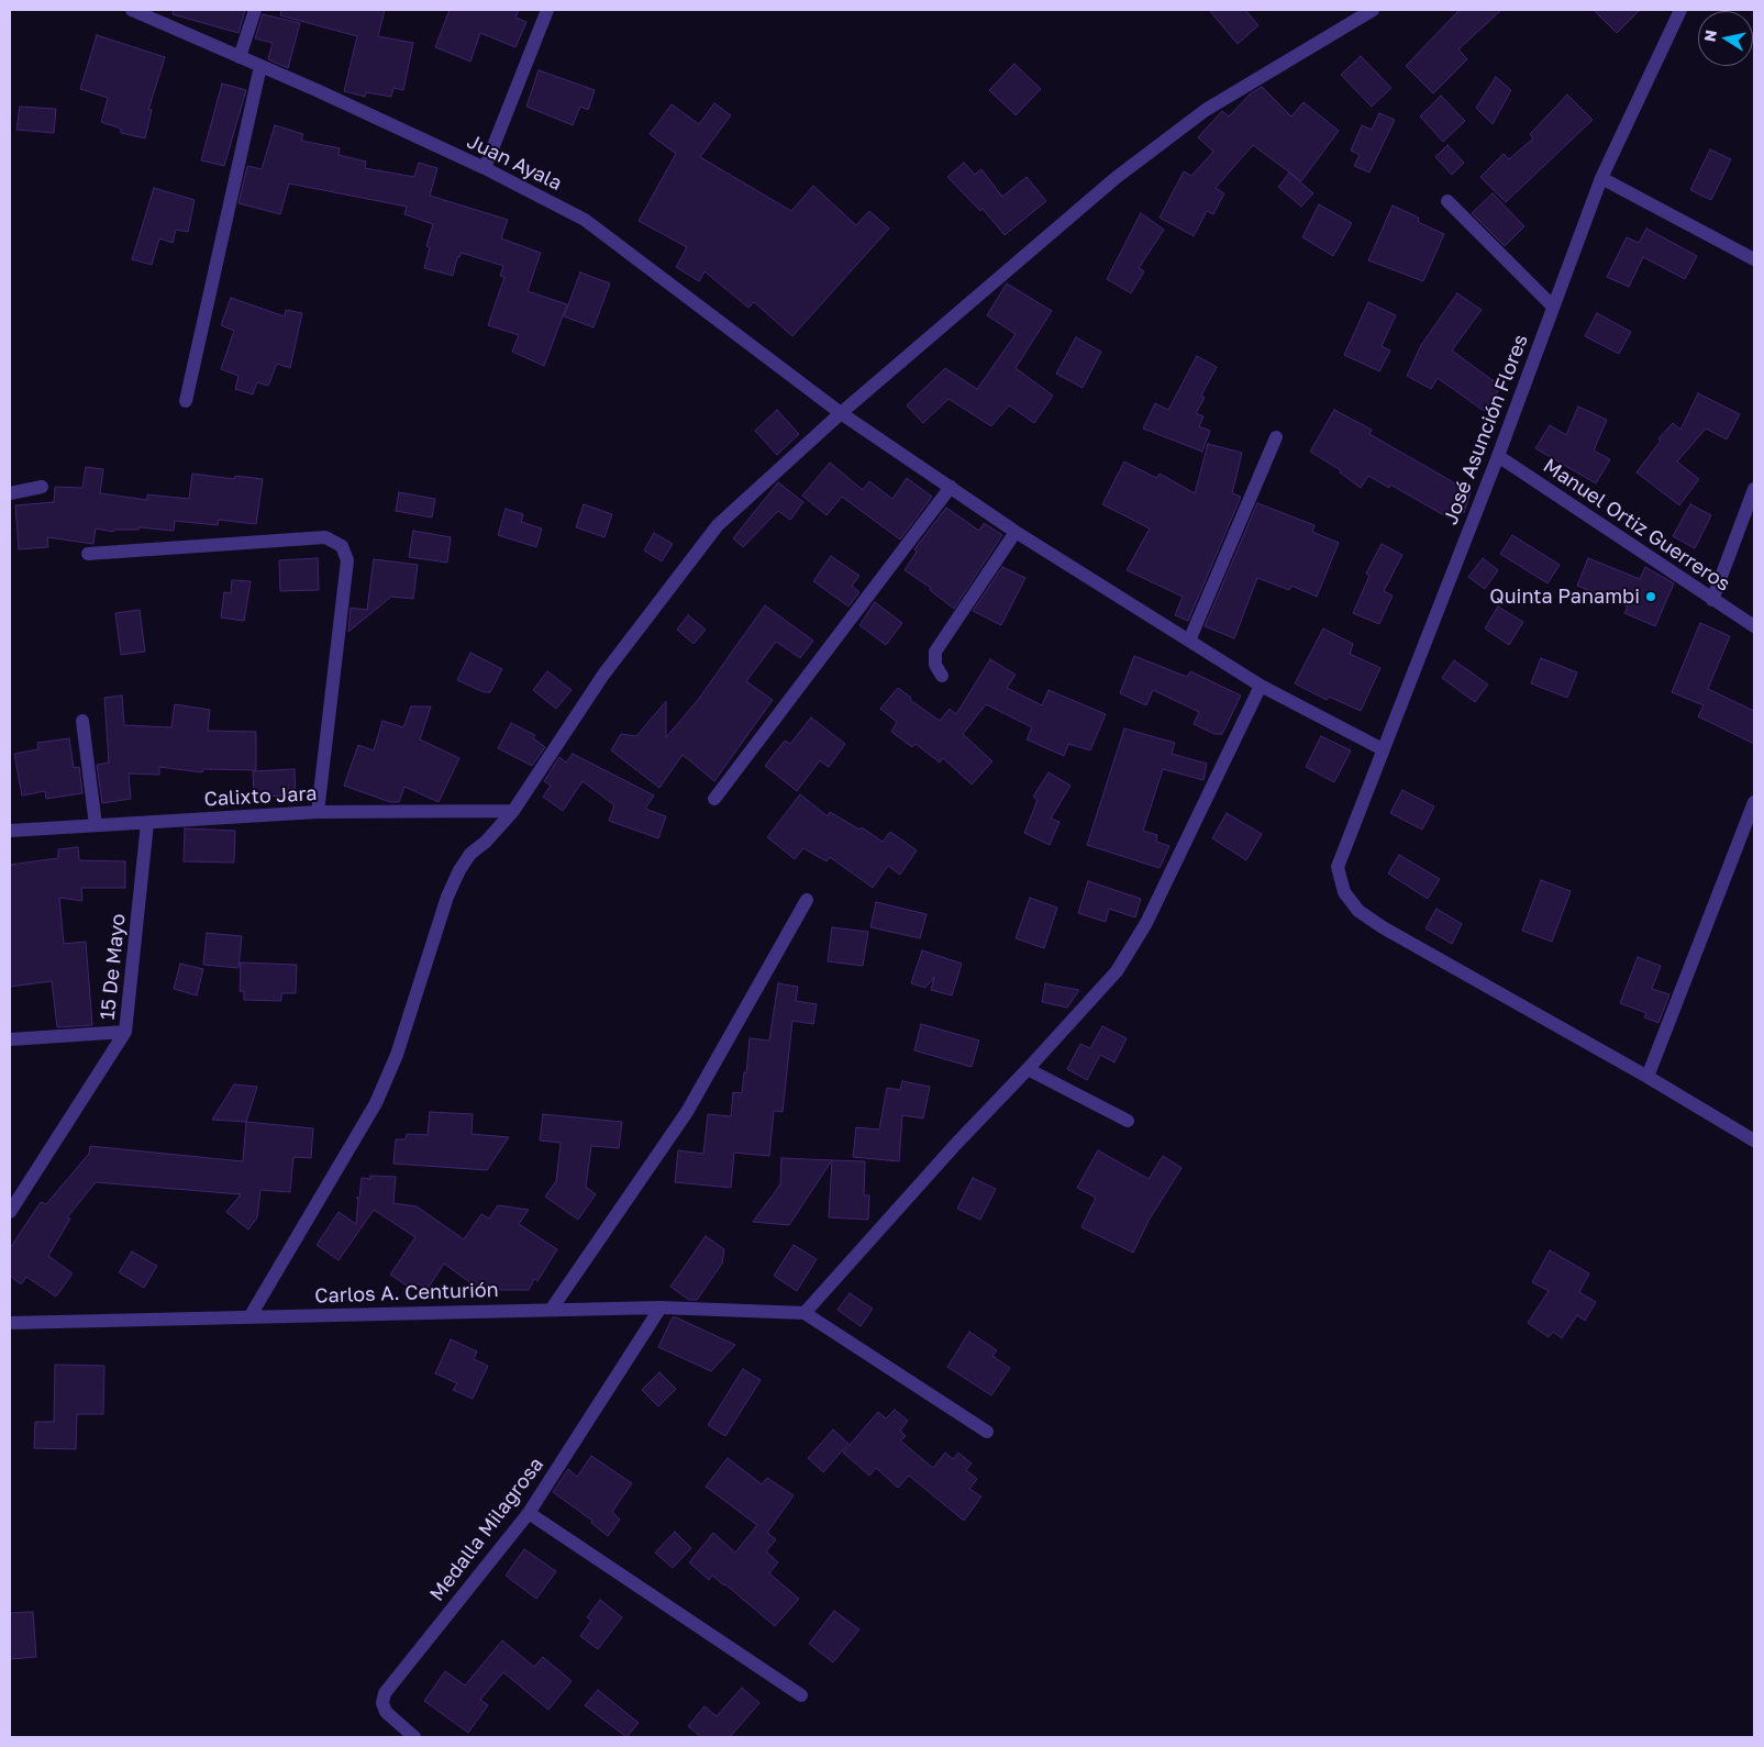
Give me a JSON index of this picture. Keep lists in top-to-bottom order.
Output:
{
  "streets": {
    "street": [
      "Juan Ayala",
      "José Asunción Flores",
      "Manuel Ortiz Guerreros",
      "Calixto Jara",
      "15 De Mayo",
      "Carlos A. Centurión",
      "Medalla Milagrosa"
    ]
  },
  "crossings": [
    ["Juan Ayala", "José Asunción Flores"],
    ["José Asunción Flores", "Manuel Ortiz Guerreros"],
    ["Calixto Jara", "15 De Mayo"],
    ["Carlos A. Centurión", "Medalla Milagrosa"]
  ],
  "places": ["Quinta Panambi"],
  "north": "left"
}
